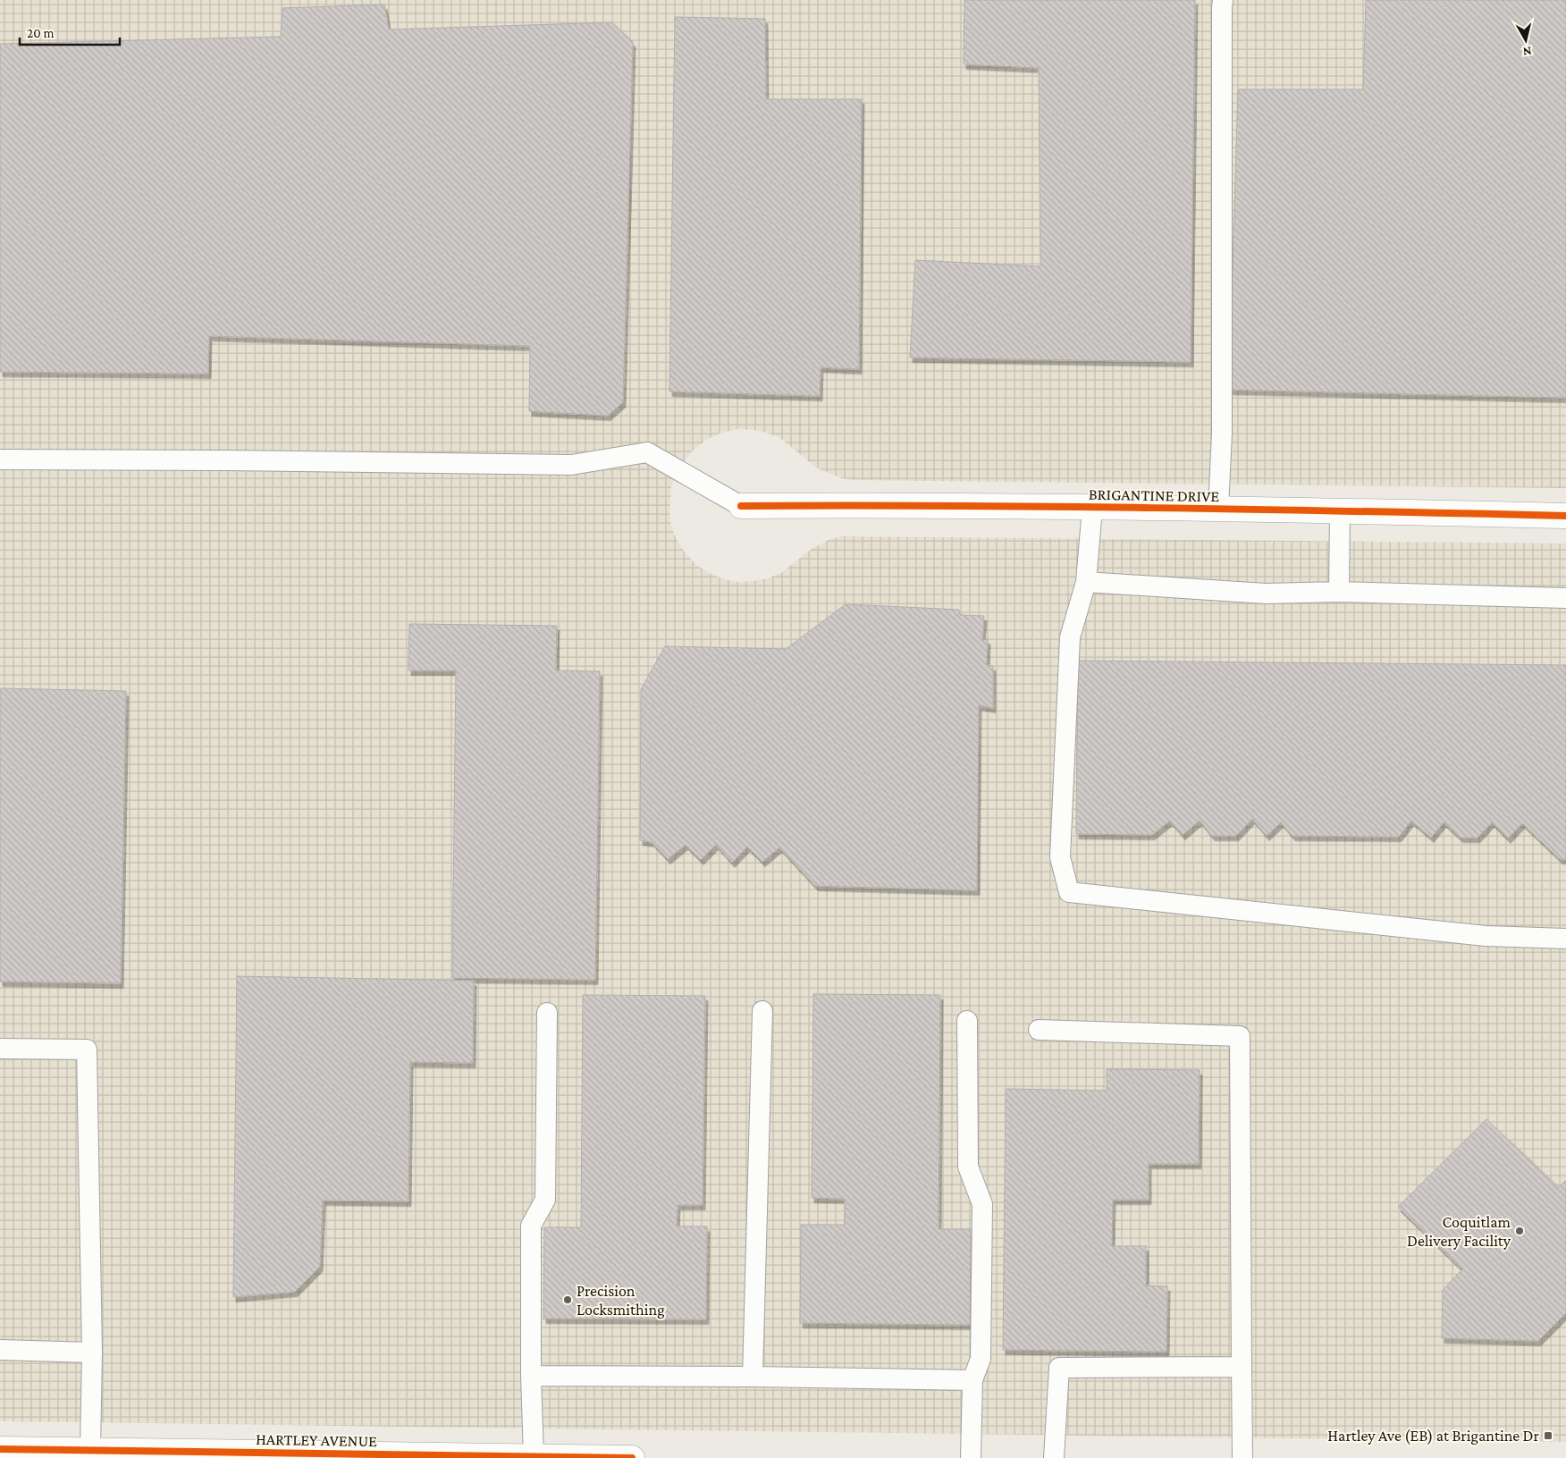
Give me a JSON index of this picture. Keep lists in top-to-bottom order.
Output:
{
  "streets": {
    "street": ["BRIGANTINE DRIVE", "HARTLEY AVENUE"]
  },
  "places": {
    "other": ["Coquitlam Delivery Facility", "Precision Locksmithing"],
    "transit": ["Hartley Ave (EB) at Brigantine Dr"]
  },
  "scale_bar": "20 m",
  "north": "bottom"
}
